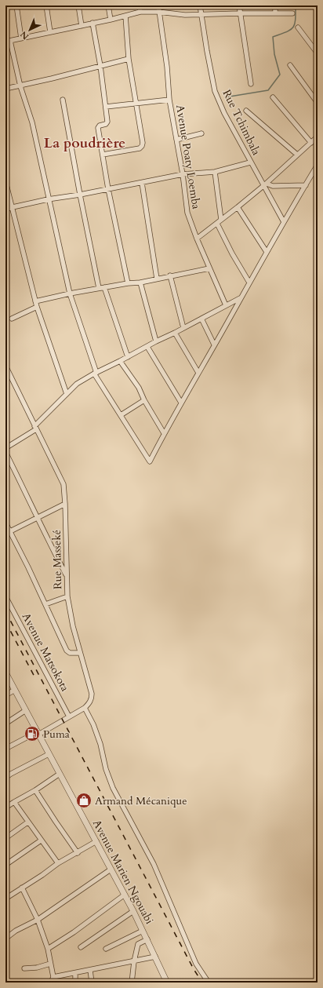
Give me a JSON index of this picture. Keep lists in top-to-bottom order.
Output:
{
  "streets": {
    "street": [
      "Rue Tchimbala",
      "Avenue Poaty Loemba",
      "Rue Masseké",
      "Avenue Matsokota",
      "Avenue Marien Ngouabi"
    ]
  },
  "districts": ["La poudrière"],
  "places": {
    "fuel station": ["Puma"],
    "shop": ["Armand Mécanique"]
  },
  "north": "bottom left"
}
